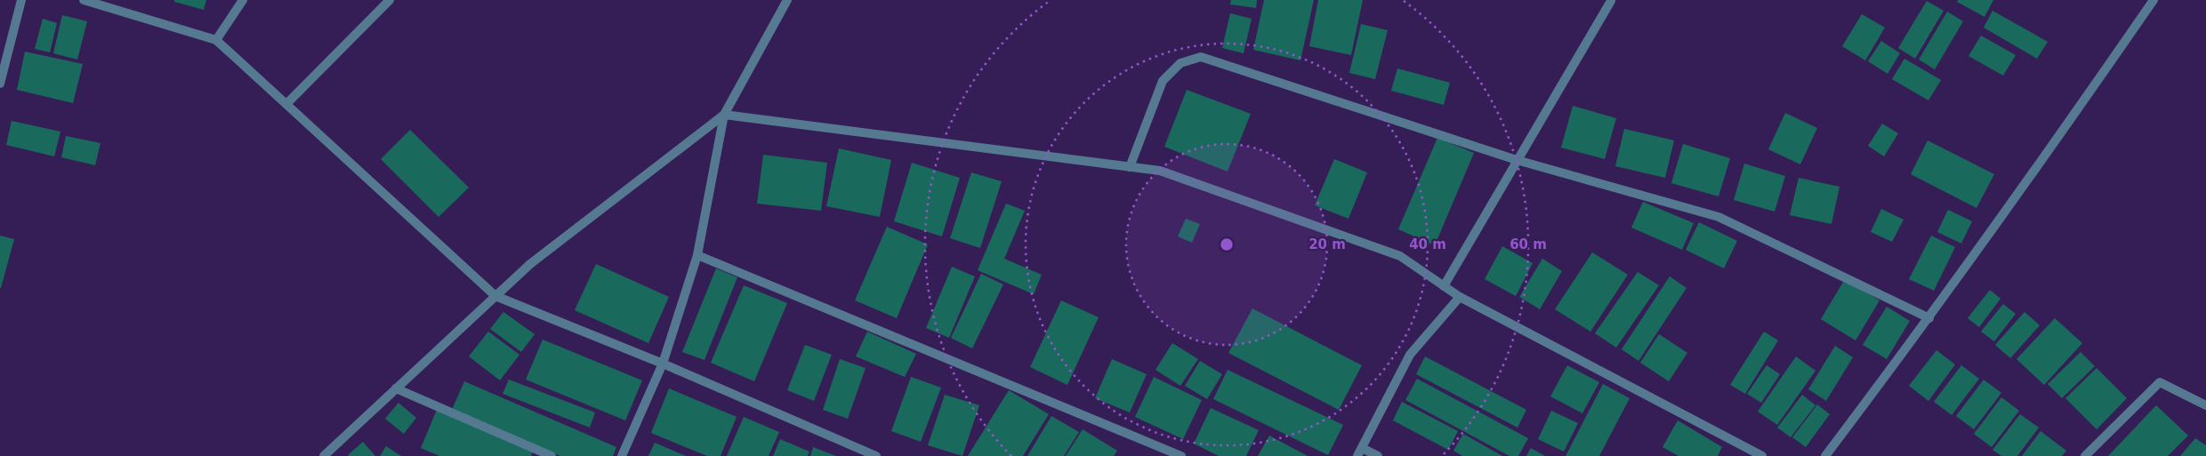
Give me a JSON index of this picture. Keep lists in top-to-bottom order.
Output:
{
  "rings": ["20 m", "40 m", "60 m"]
}
